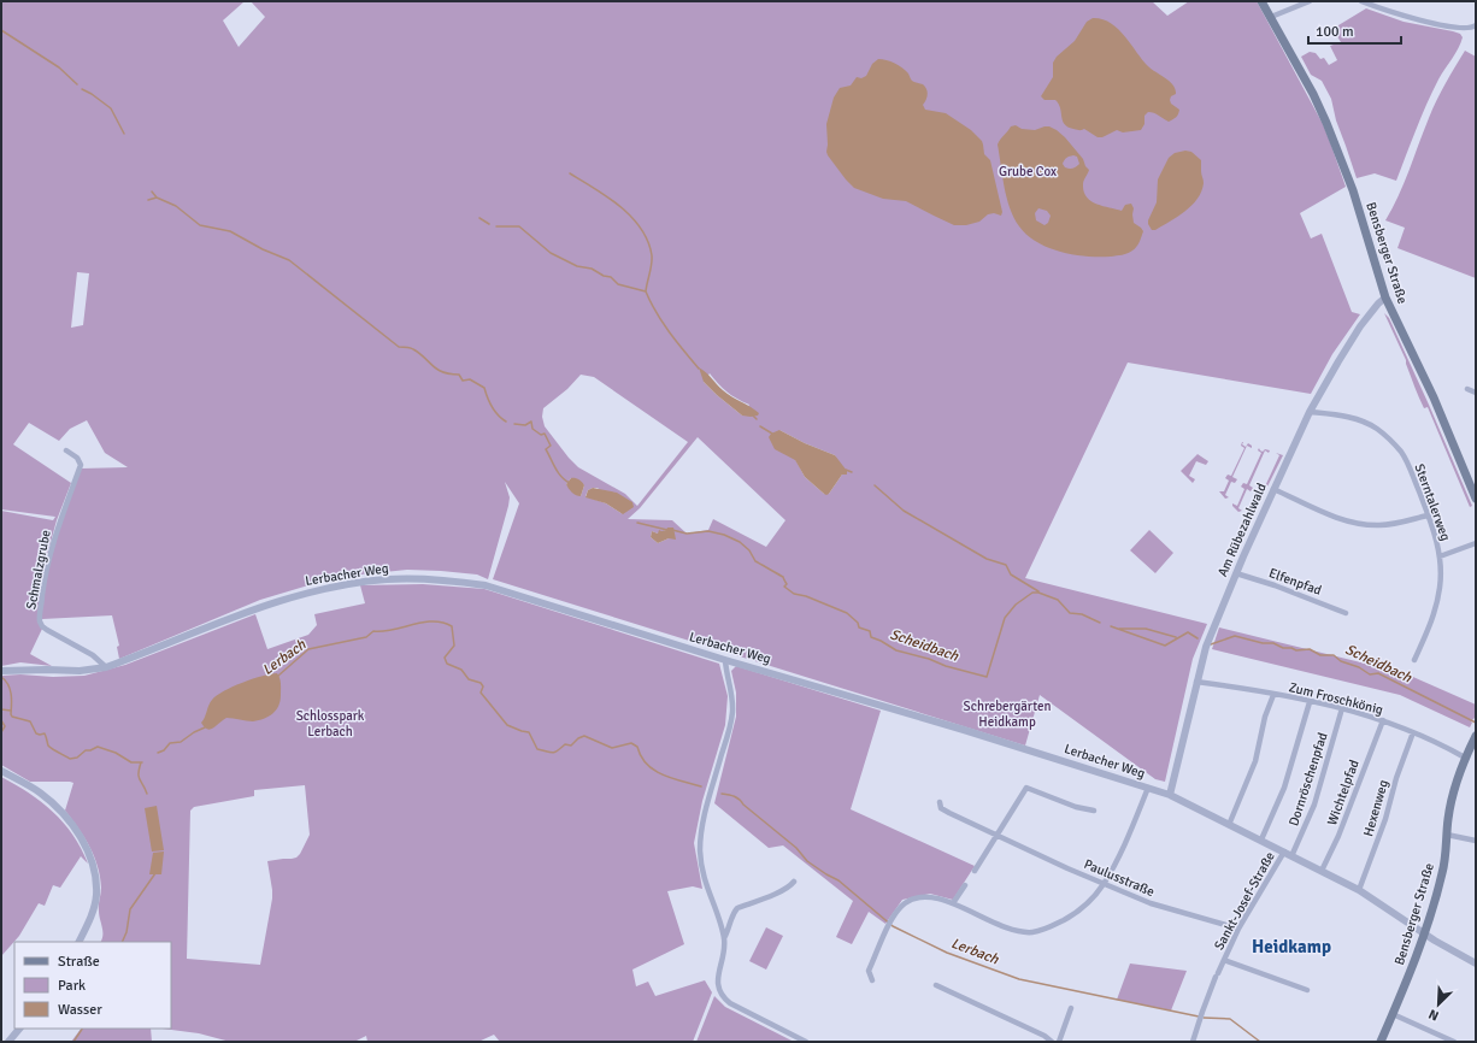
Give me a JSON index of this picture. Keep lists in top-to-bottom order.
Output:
{
  "streets": {
    "main road": ["Bensberger Straße"],
    "street": [
      "Sterntalerweg",
      "Am Rübezahlwald",
      "Schmalzgrube",
      "Lerbacher Weg",
      "Elfenpfad",
      "Zum Froschkönig",
      "Dornröschenpfad",
      "Wichtelpfad",
      "Hexenweg",
      "Paulusstraße",
      "Sankt-Josef-Straße"
    ]
  },
  "crossings": [
    ["Bensberger Straße", "Am Rübezahlwald"],
    ["Bensberger Straße", "Lerbacher Weg"],
    ["Bensberger Straße", "Zum Froschkönig"],
    ["Sterntalerweg", "Am Rübezahlwald"],
    ["Am Rübezahlwald", "Lerbacher Weg"],
    ["Am Rübezahlwald", "Elfenpfad"],
    ["Am Rübezahlwald", "Zum Froschkönig"],
    ["Schmalzgrube", "Lerbacher Weg"],
    ["Lerbacher Weg", "Dornröschenpfad"],
    ["Lerbacher Weg", "Wichtelpfad"],
    ["Lerbacher Weg", "Hexenweg"],
    ["Lerbacher Weg", "Sankt-Josef-Straße"],
    ["Zum Froschkönig", "Dornröschenpfad"],
    ["Zum Froschkönig", "Wichtelpfad"],
    ["Zum Froschkönig", "Hexenweg"],
    ["Paulusstraße", "Sankt-Josef-Straße"]
  ],
  "districts": ["Heidkamp"],
  "water": ["Scheidbach", "Lerbach"],
  "parks": ["Grube Cox", "Schrebergärten Heidkamp", "Schlosspark Lerbach"],
  "legend": ["Straße", "Park", "Wasser"],
  "scale_bar": "100 m",
  "north": "bottom left"
}
